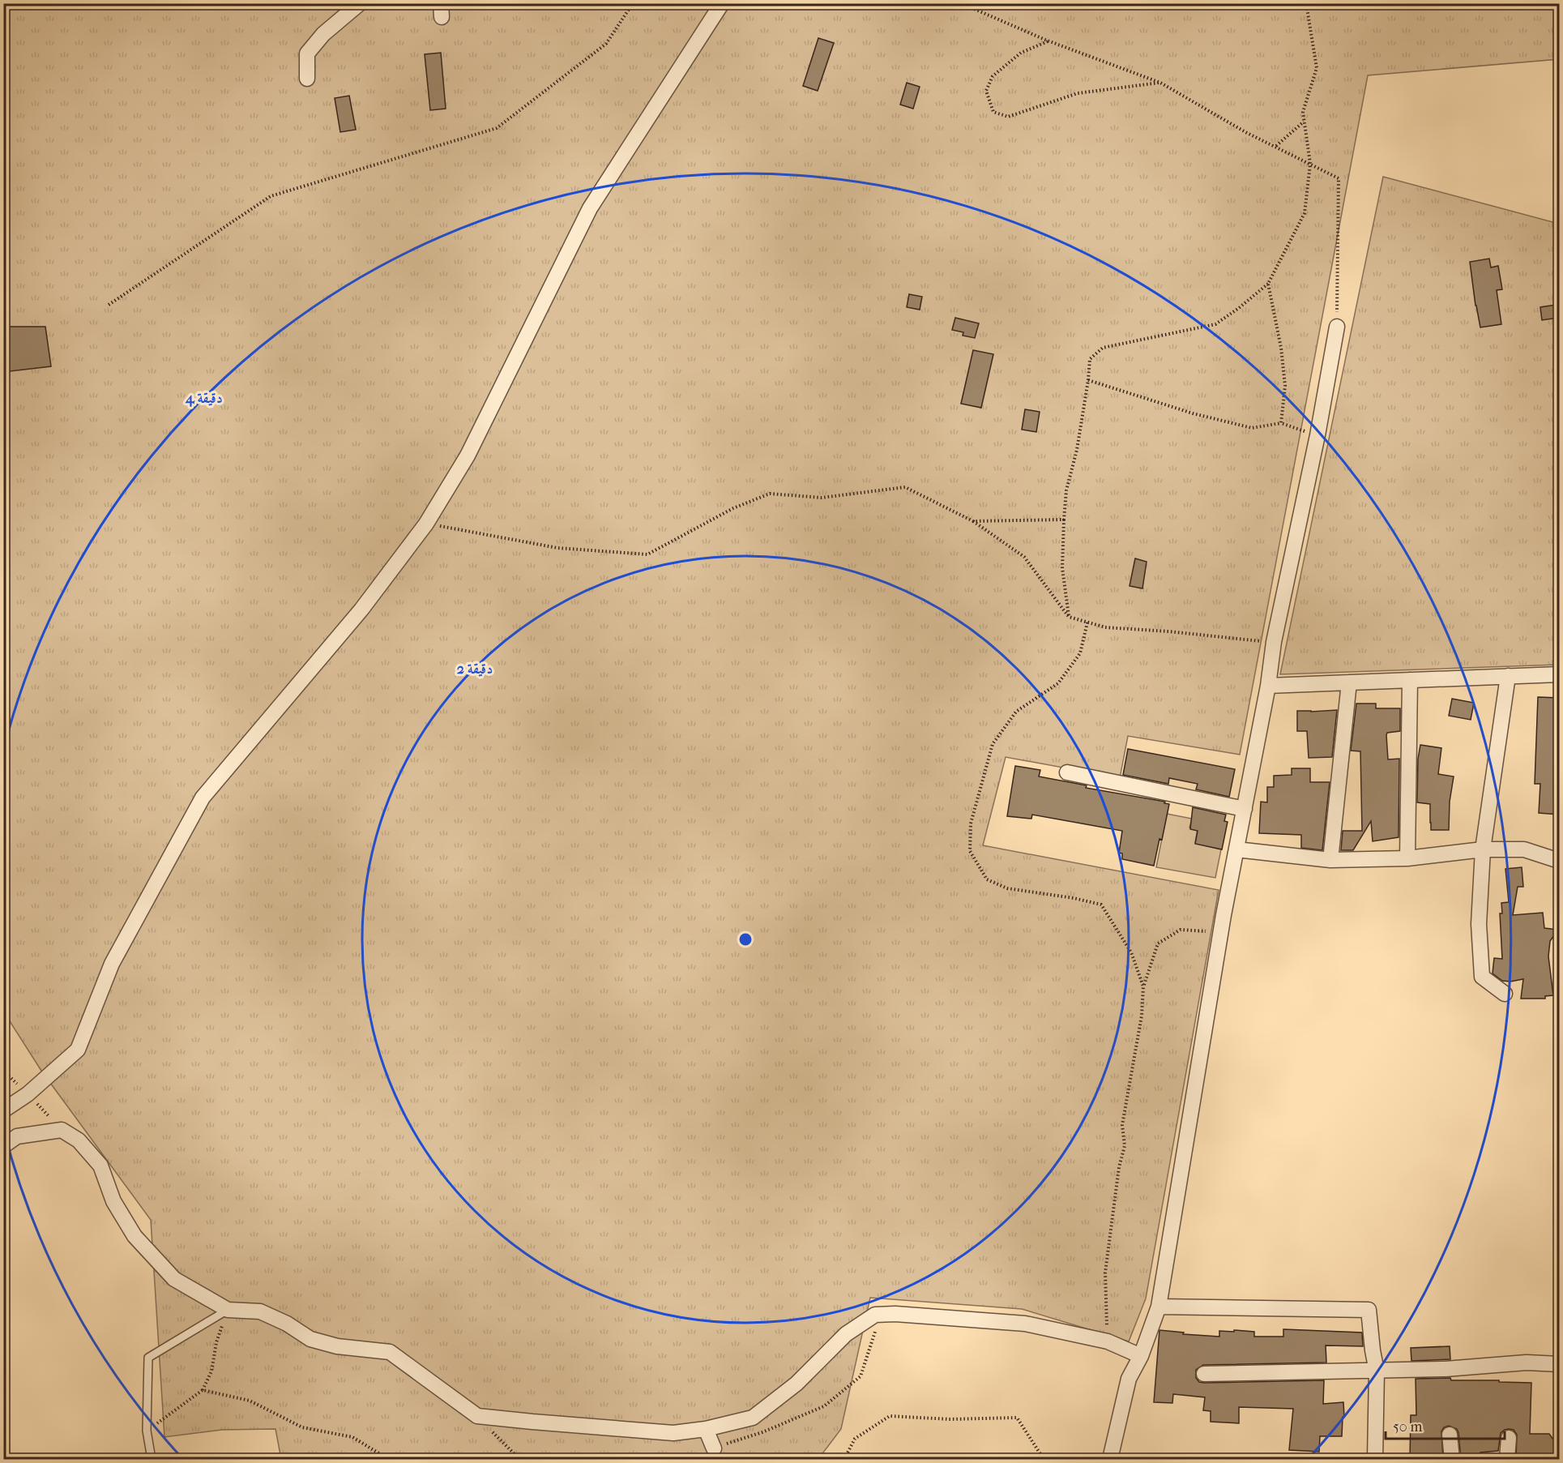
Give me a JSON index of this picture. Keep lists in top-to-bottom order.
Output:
{
  "scale_bar": "50 m",
  "rings": ["4 دقيقة", "2 دقيقة"]
}
